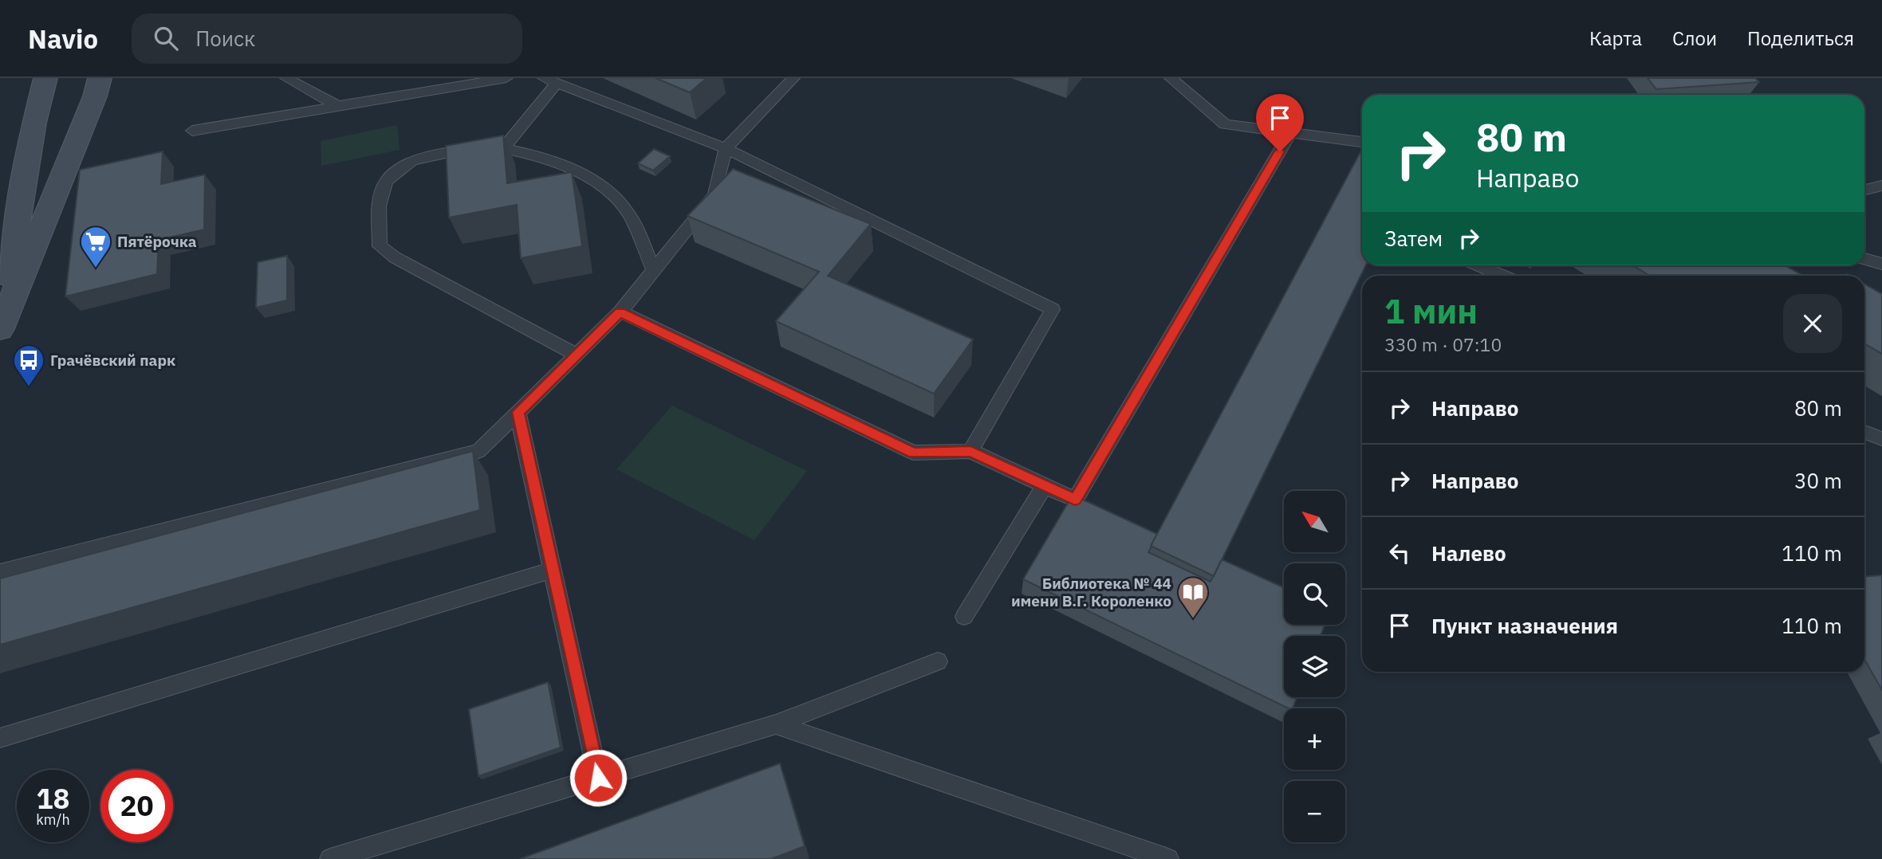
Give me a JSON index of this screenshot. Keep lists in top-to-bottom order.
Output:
{
  "places": {
    "supermarket": ["Пятёрочка"],
    "bus stop": ["Грачёвский парк"],
    "library": ["Библиотека № 44 имени В.Г. Короленко"]
  },
  "north": "top left",
  "page": {
    "header": "Navio",
    "search": "Поиск",
    "nav": ["Карта", "Слои", "Поделиться"],
    "turn": ["80 m", "Направо"],
    "then": "Затем",
    "heading": ["1 мин", "330 m · 07:10"],
    "list": [
      {
        "name": "Направо",
        "value": "80 m"
      },
      {
        "name": "Направо",
        "value": "30 m"
      },
      {
        "name": "Налево",
        "value": "110 m"
      },
      {
        "name": "Пункт назначения",
        "value": "110 m"
      }
    ],
    "map_buttons": ["+", "−"],
    "speed": "18 km/h",
    "limit": "20"
  }
}
